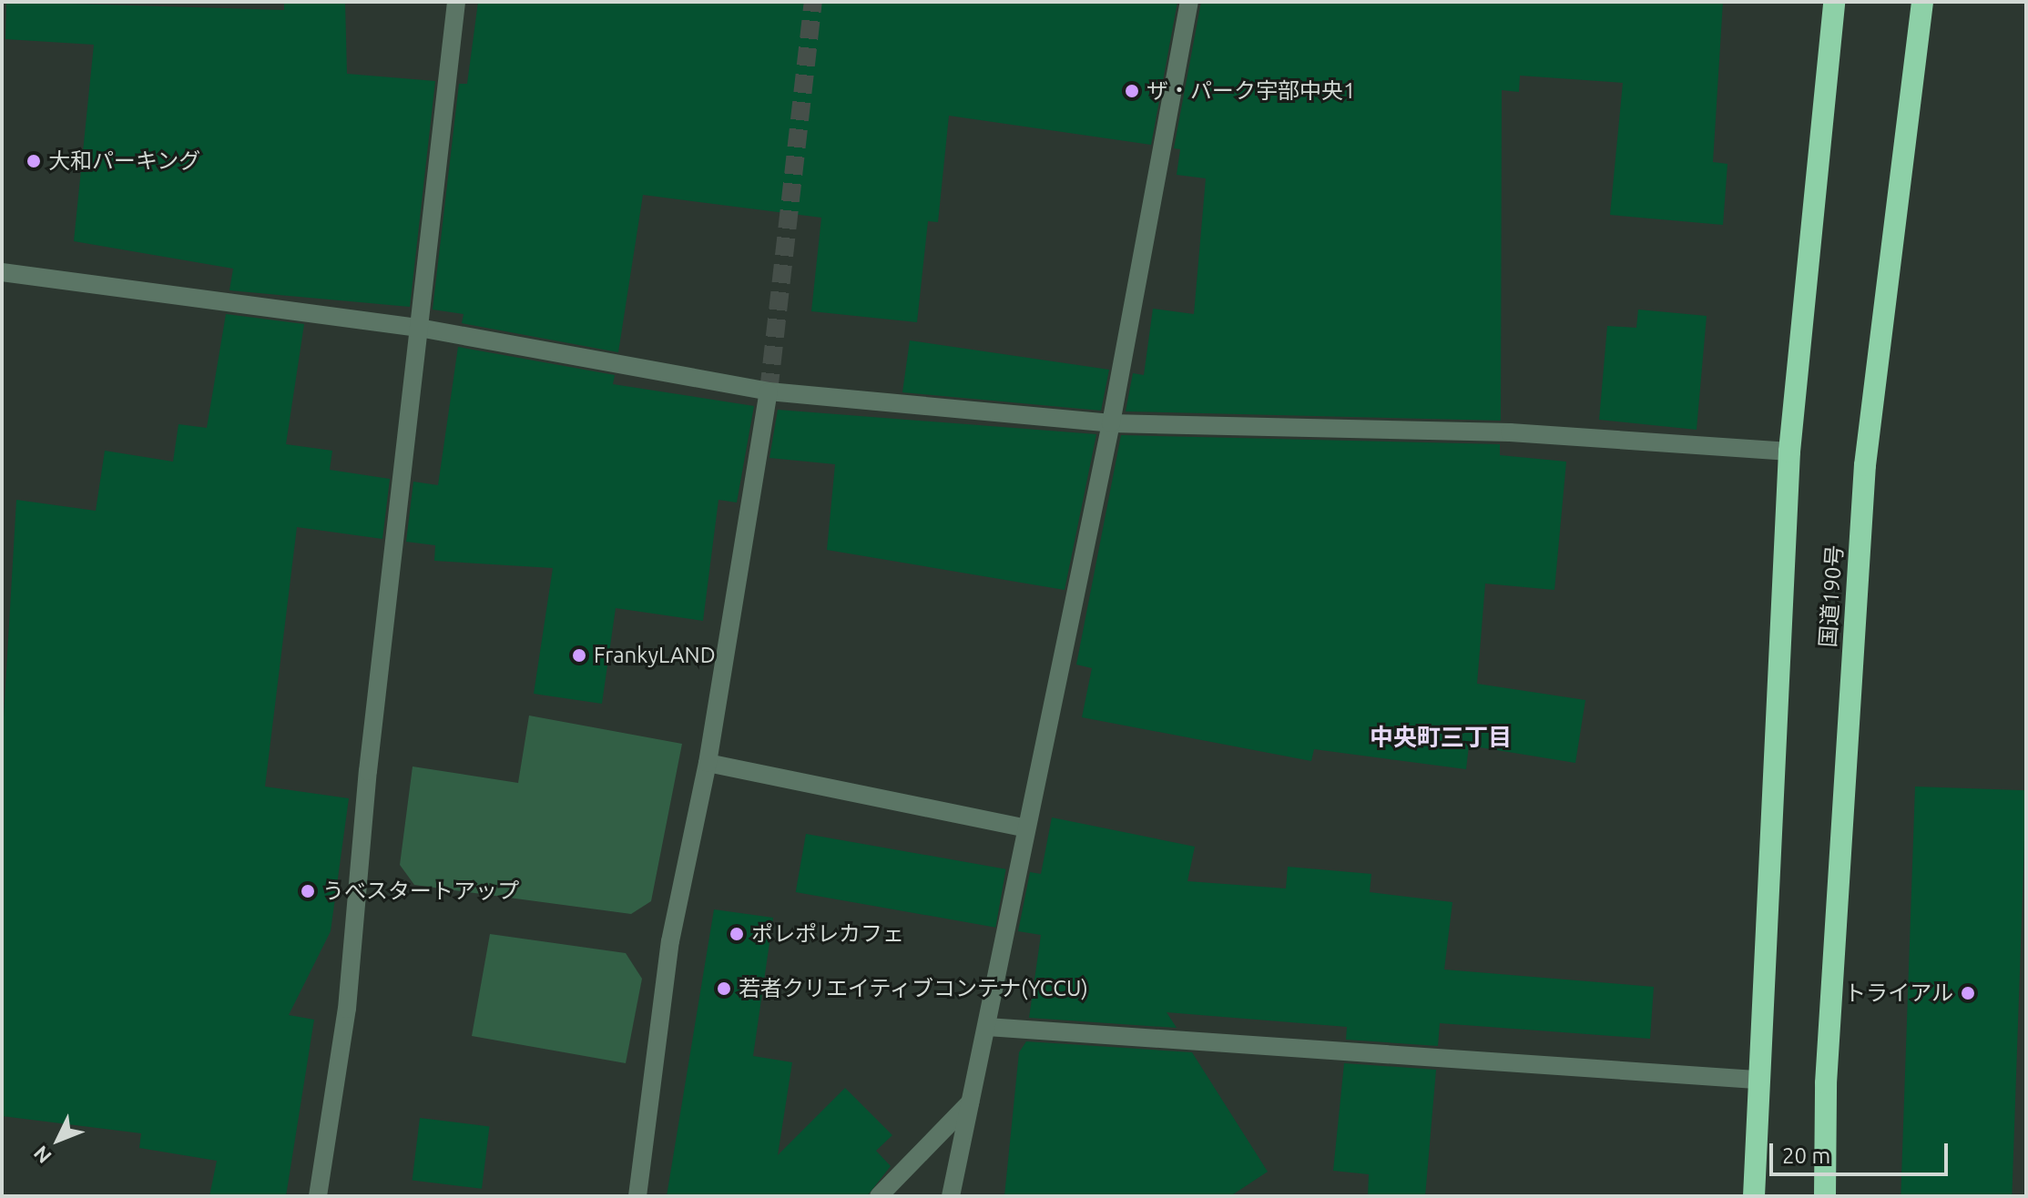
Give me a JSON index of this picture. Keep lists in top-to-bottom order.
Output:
{
  "streets": {
    "highway": ["国道190号"]
  },
  "districts": ["中央町三丁目"],
  "places": [
    "ザ・パーク宇部中央1",
    "大和パーキング",
    "FrankyLAND",
    "うべスタートアップ",
    "ポレポレカフェ",
    "若者クリエイティブコンテナ(YCCU)",
    "トライアル"
  ],
  "scale_bar": "20 m",
  "north": "bottom left"
}
